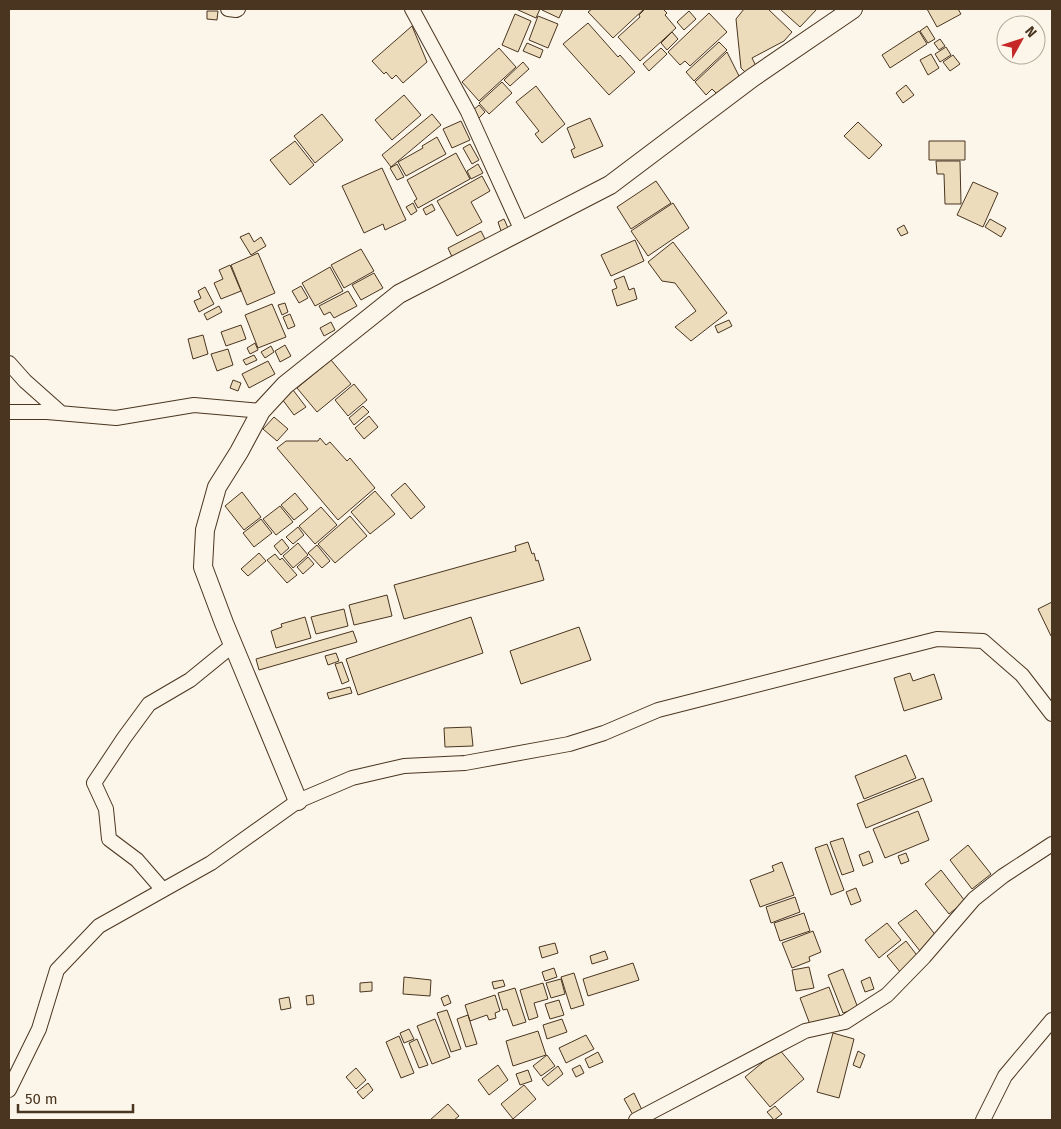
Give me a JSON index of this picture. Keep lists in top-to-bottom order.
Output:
{
  "scale_bar": "50 m",
  "north": "top right"
}
